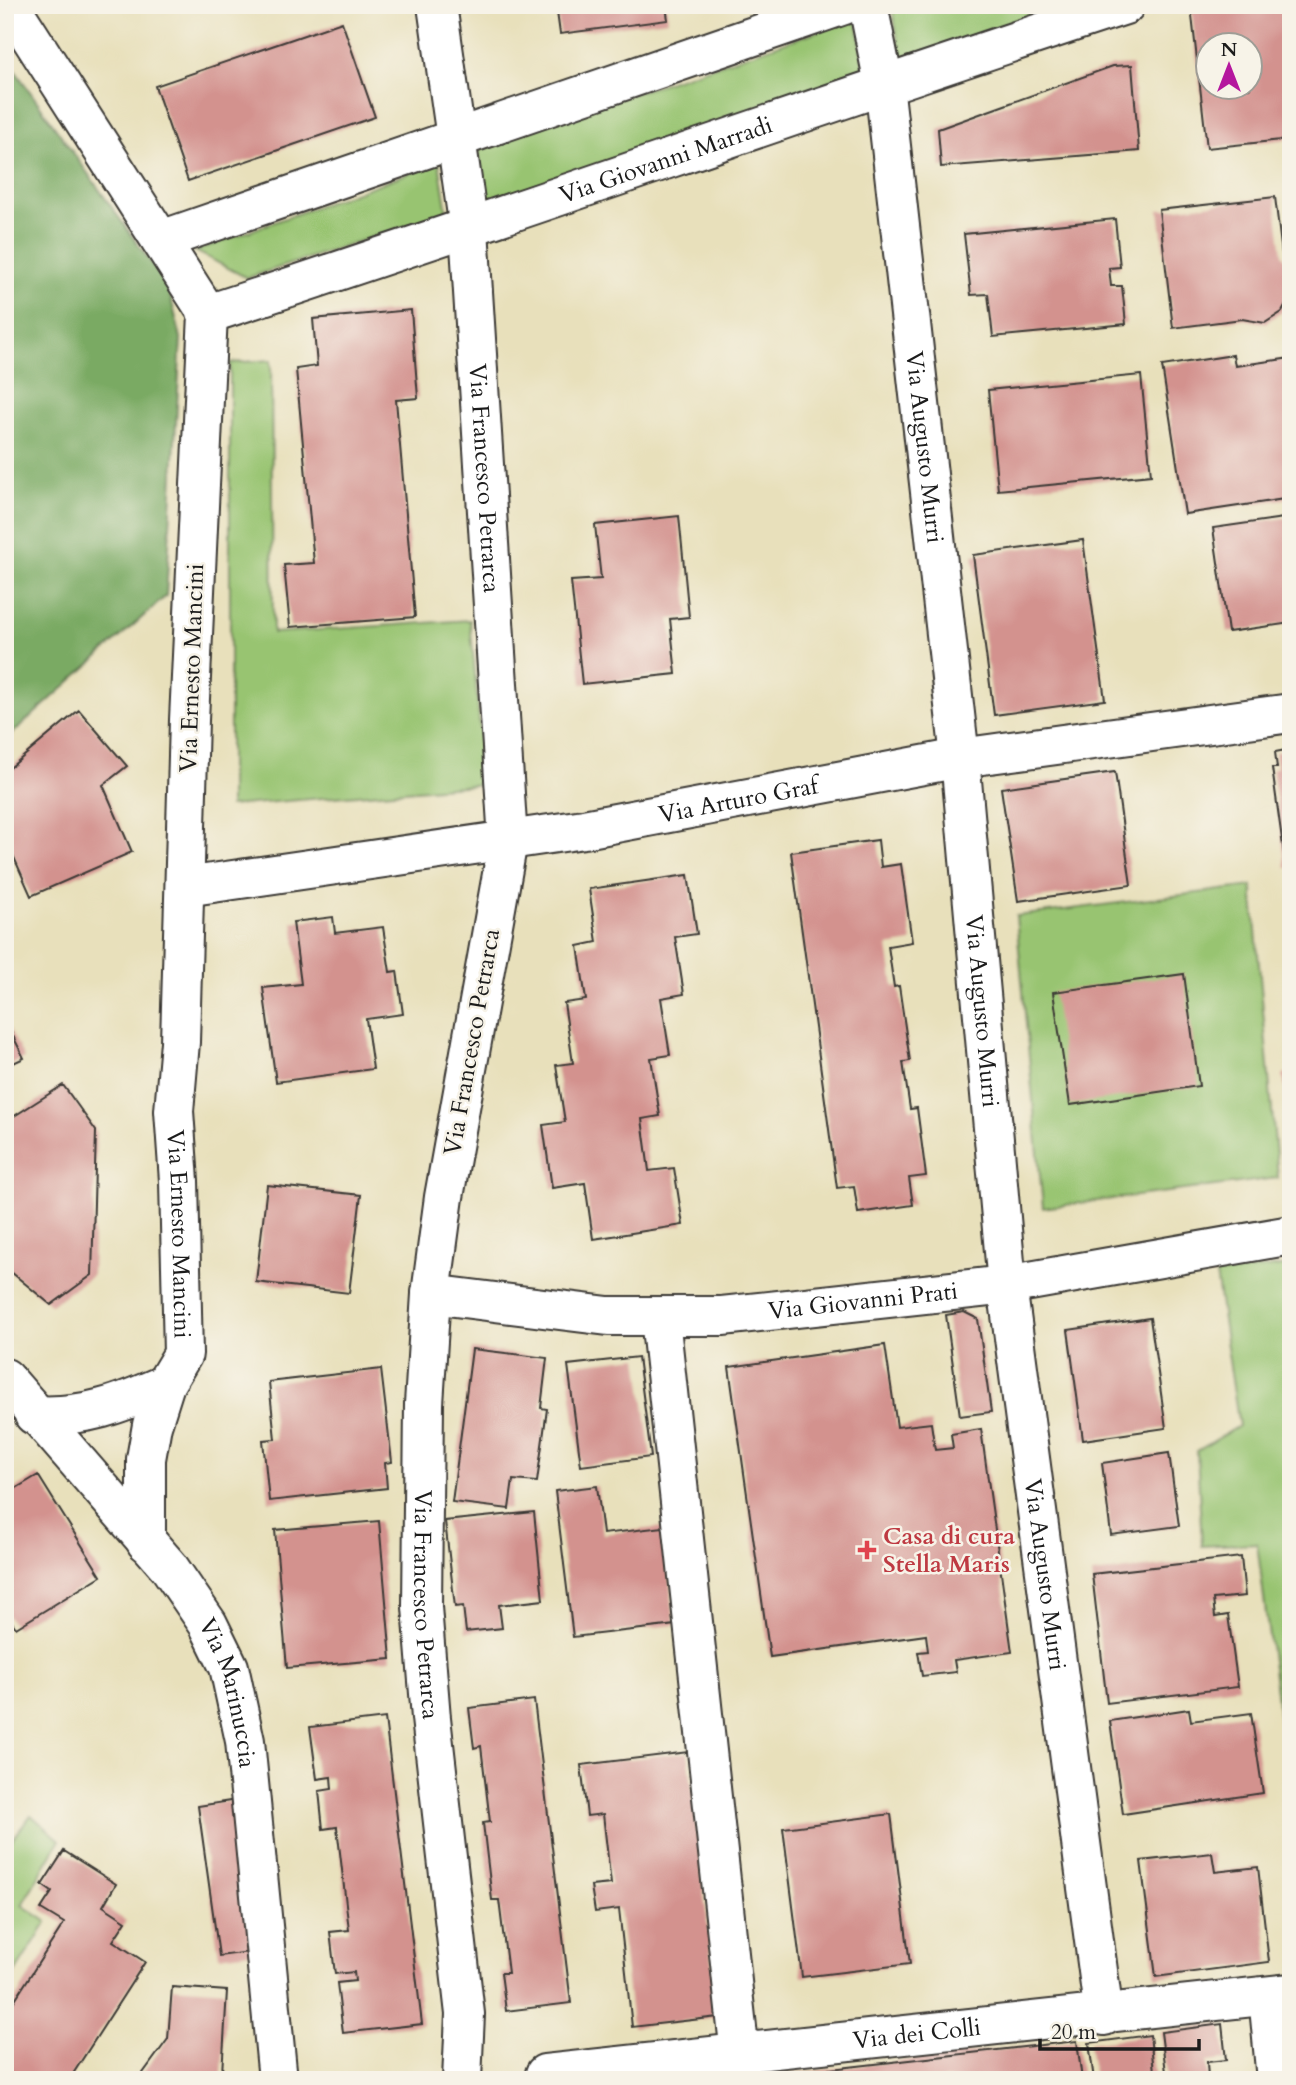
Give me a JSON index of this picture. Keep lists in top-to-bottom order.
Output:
{
  "streets": {
    "street": [
      "Via Giovanni Marradi",
      "Via Augusto Murri",
      "Via Francesco Petrarca",
      "Via Ernesto Mancini",
      "Via Arturo Graf",
      "Via Giovanni Prati",
      "Via Marinuccia",
      "Via dei Colli"
    ]
  },
  "crossings": [
    ["Via Giovanni Marradi", "Via Augusto Murri"],
    ["Via Giovanni Marradi", "Via Francesco Petrarca"],
    ["Via Giovanni Marradi", "Via Ernesto Mancini"],
    ["Via Augusto Murri", "Via Arturo Graf"],
    ["Via Augusto Murri", "Via Giovanni Prati"],
    ["Via Augusto Murri", "Via dei Colli"],
    ["Via Francesco Petrarca", "Via Arturo Graf"],
    ["Via Francesco Petrarca", "Via Giovanni Prati"],
    ["Via Ernesto Mancini", "Via Arturo Graf"],
    ["Via Ernesto Mancini", "Via Marinuccia"]
  ],
  "places": {
    "health": ["Casa di cura Stella Maris"]
  },
  "scale_bar": "20 m",
  "north": "top"
}
